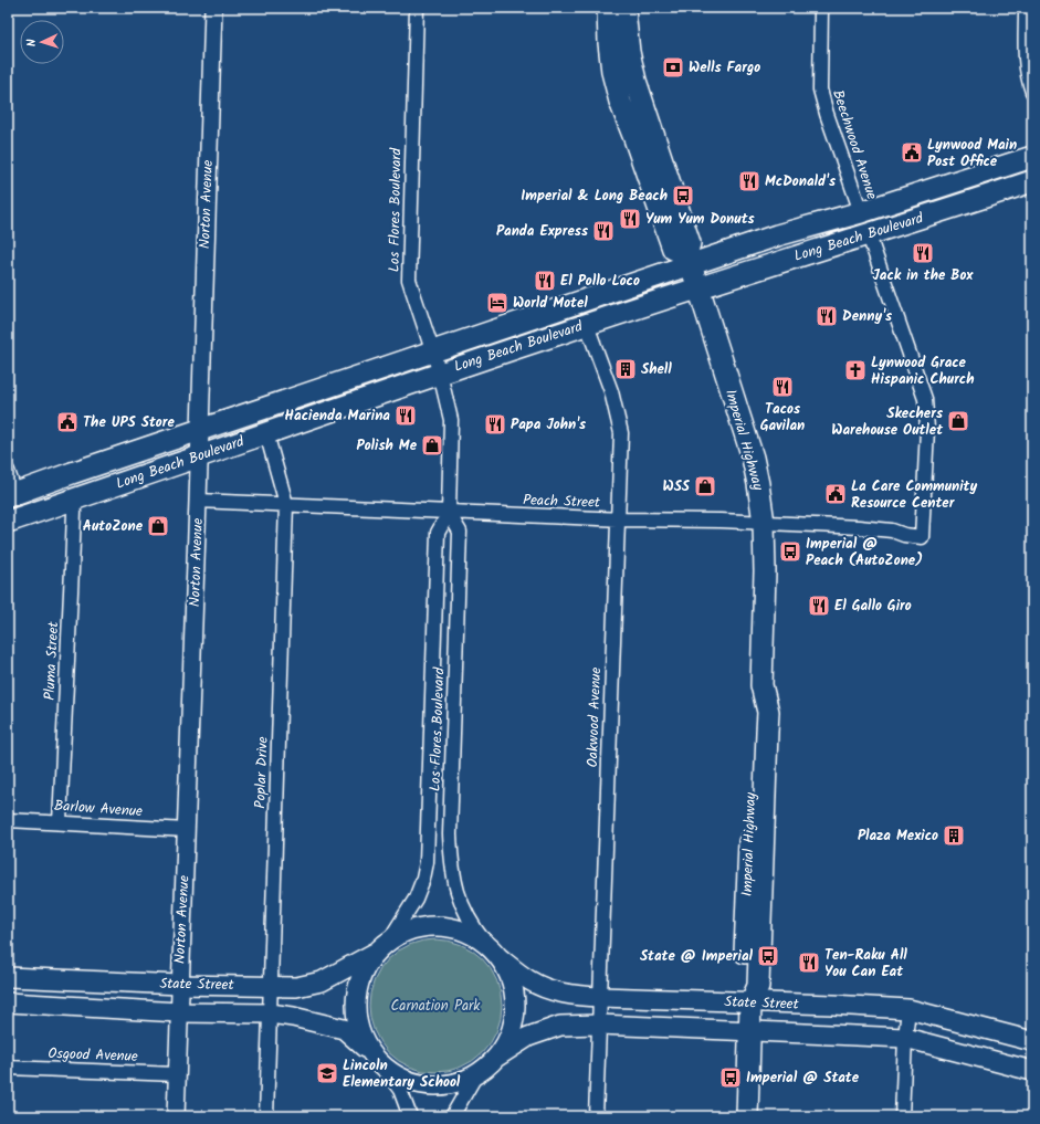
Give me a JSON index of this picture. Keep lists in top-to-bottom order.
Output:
{
  "streets": {
    "main road": ["Long Beach Boulevard", "Imperial Highway", "State Street"],
    "street": [
      "Beechwood Avenue",
      "Norton Avenue",
      "Los Flores Boulevard",
      "Peach Street",
      "Pluma Street",
      "Oakwood Avenue",
      "Poplar Drive",
      "Barlow Avenue",
      "Osgood Avenue"
    ]
  },
  "crossings": [
    ["Beechwood Avenue", "Long Beach Boulevard"],
    ["Norton Avenue", "Long Beach Boulevard"],
    ["Norton Avenue", "Peach Street"],
    ["Norton Avenue", "Barlow Avenue"],
    ["Norton Avenue", "State Street"],
    ["Norton Avenue", "Osgood Avenue"],
    ["Los Flores Boulevard", "Long Beach Boulevard"],
    ["Los Flores Boulevard", "Peach Street"],
    ["Los Flores Boulevard", "State Street"],
    ["Long Beach Boulevard", "Imperial Highway"],
    ["Long Beach Boulevard", "Peach Street"],
    ["Long Beach Boulevard", "Pluma Street"],
    ["Long Beach Boulevard", "Oakwood Avenue"],
    ["Long Beach Boulevard", "Poplar Drive"],
    ["Imperial Highway", "Peach Street"],
    ["Imperial Highway", "State Street"],
    ["Peach Street", "Oakwood Avenue"],
    ["Peach Street", "Poplar Drive"],
    ["Pluma Street", "Barlow Avenue"],
    ["Oakwood Avenue", "State Street"],
    ["Poplar Drive", "State Street"]
  ],
  "parks": ["Carnation Park"],
  "places": {
    "bank": ["Wells Fargo"],
    "public building": ["Lynwood Main Post Office", "The UPS Store", "La Care Community Resource Center"],
    "restaurant": [
      "McDonald's",
      "Yum Yum Donuts",
      "Panda Express",
      "Jack in the Box",
      "El Pollo Loco",
      "Denny's",
      "Tacos Gavilan",
      "Hacienda Marina",
      "Papa John's",
      "El Gallo Giro",
      "Ten-Raku All You Can Eat"
    ],
    "bus stop": [
      "Imperial & Long Beach",
      "Imperial @ Peach (AutoZone)",
      "State @ Imperial",
      "Imperial @ State"
    ],
    "hotel": ["World Motel"],
    "building": ["Shell", "Plaza Mexico"],
    "church": ["Lynwood Grace Hispanic Church"],
    "shop": [
      "Skechers Warehouse Outlet",
      "Polish Me",
      "WSS",
      "AutoZone"
    ],
    "school or university": ["Lincoln Elementary School"]
  },
  "north": "left"
}
